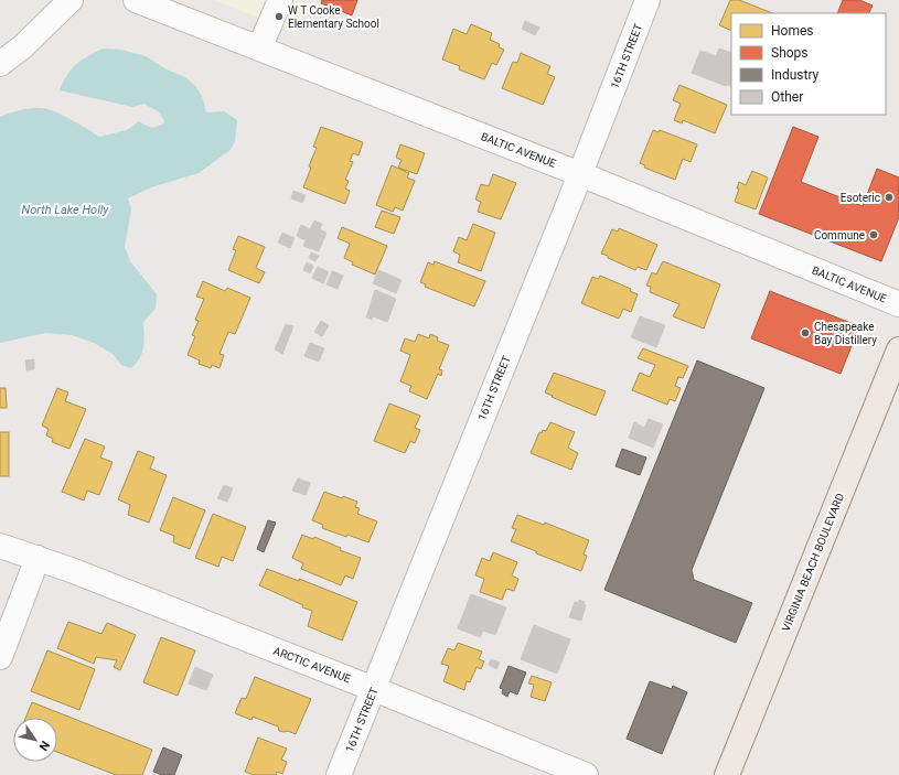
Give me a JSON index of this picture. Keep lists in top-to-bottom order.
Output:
{
  "streets": {
    "main road": ["VIRGINIA BEACH BOULEVARD"],
    "street": ["16TH STREET", "BALTIC AVENUE", "ARCTIC AVENUE"]
  },
  "crossings": [
    ["16TH STREET", "BALTIC AVENUE"],
    ["16TH STREET", "ARCTIC AVENUE"]
  ],
  "water": ["North Lake Holly"],
  "places": [
    "W T Cooke Elementary School",
    "Esoteric",
    "Commune",
    "Chesapeake Bay Distillery"
  ],
  "legend": [
    "Homes",
    "Shops",
    "Industry",
    "Other"
  ],
  "north": "bottom right"
}
